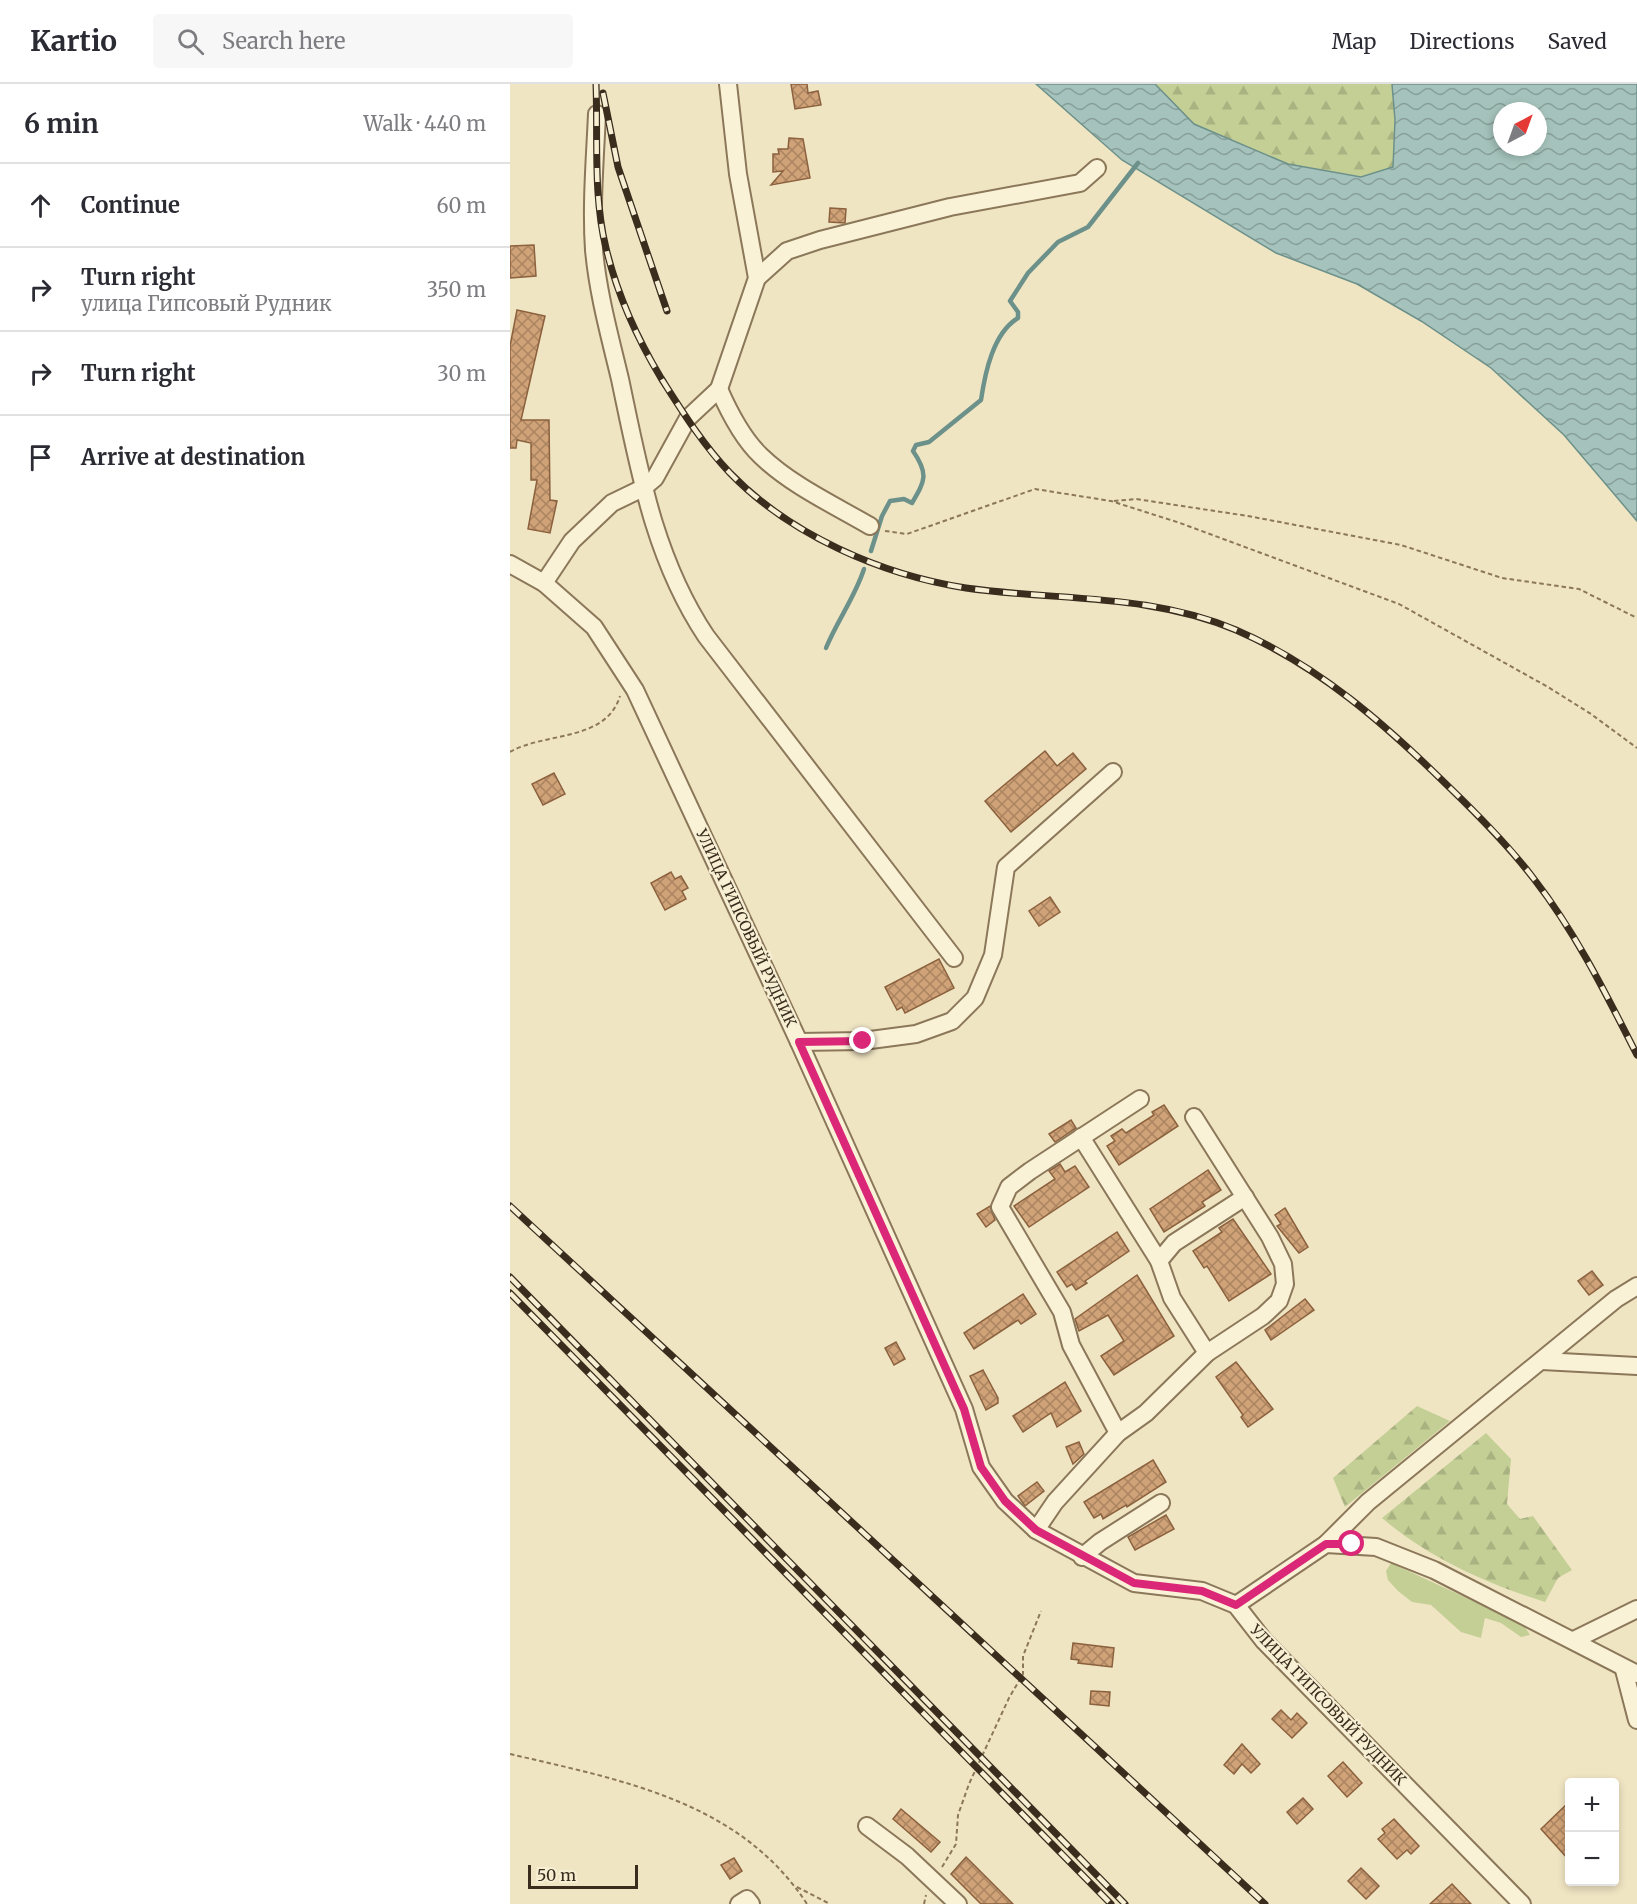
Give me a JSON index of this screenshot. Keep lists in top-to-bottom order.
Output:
{
  "streets": {
    "street": ["УЛИЦА ГИПСОВЫЙ РУДНИК"]
  },
  "scale_bar": "50 m",
  "north": "top right",
  "page": {
    "header": "Kartio",
    "search": "Search here",
    "nav": ["Map", "Directions", "Saved"],
    "heading": ["6 min", "Walk · 440 m"],
    "list": [
      ["Continue", "60 m"],
      ["Turn right", "улица Гипсовый Рудник", "350 m"],
      ["Turn right", "30 m"],
      "Arrive at destination"
    ],
    "map_buttons": ["+", "−"],
    "scale": "50 m"
  }
}
